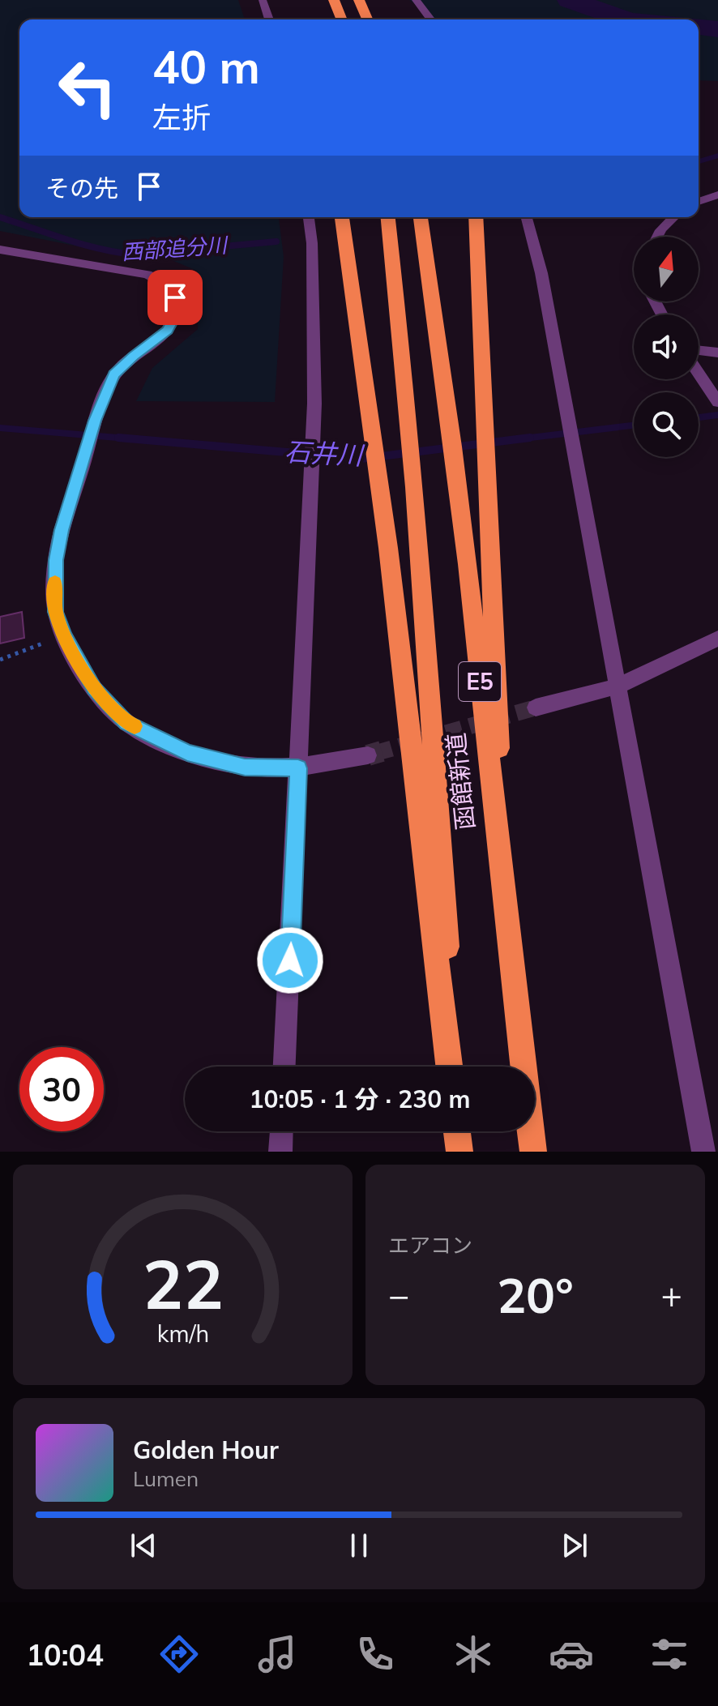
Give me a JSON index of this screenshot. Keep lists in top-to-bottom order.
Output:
{
  "streets": {
    "highway": ["E5", "函館新道"]
  },
  "water": ["西部追分川", "石井川"],
  "north": "top",
  "page": {
    "turn": ["40 m", "左折"],
    "then": "その先",
    "limit": "30",
    "trip": "10:05 · 1 分 · 230 m",
    "tile": "エアコン",
    "heat": ["−", "20°", "+"],
    "song": ["Golden Hour", "Lumen"],
    "tabs": "10:04",
    "gauge": ["22", "km/h"]
  }
}
